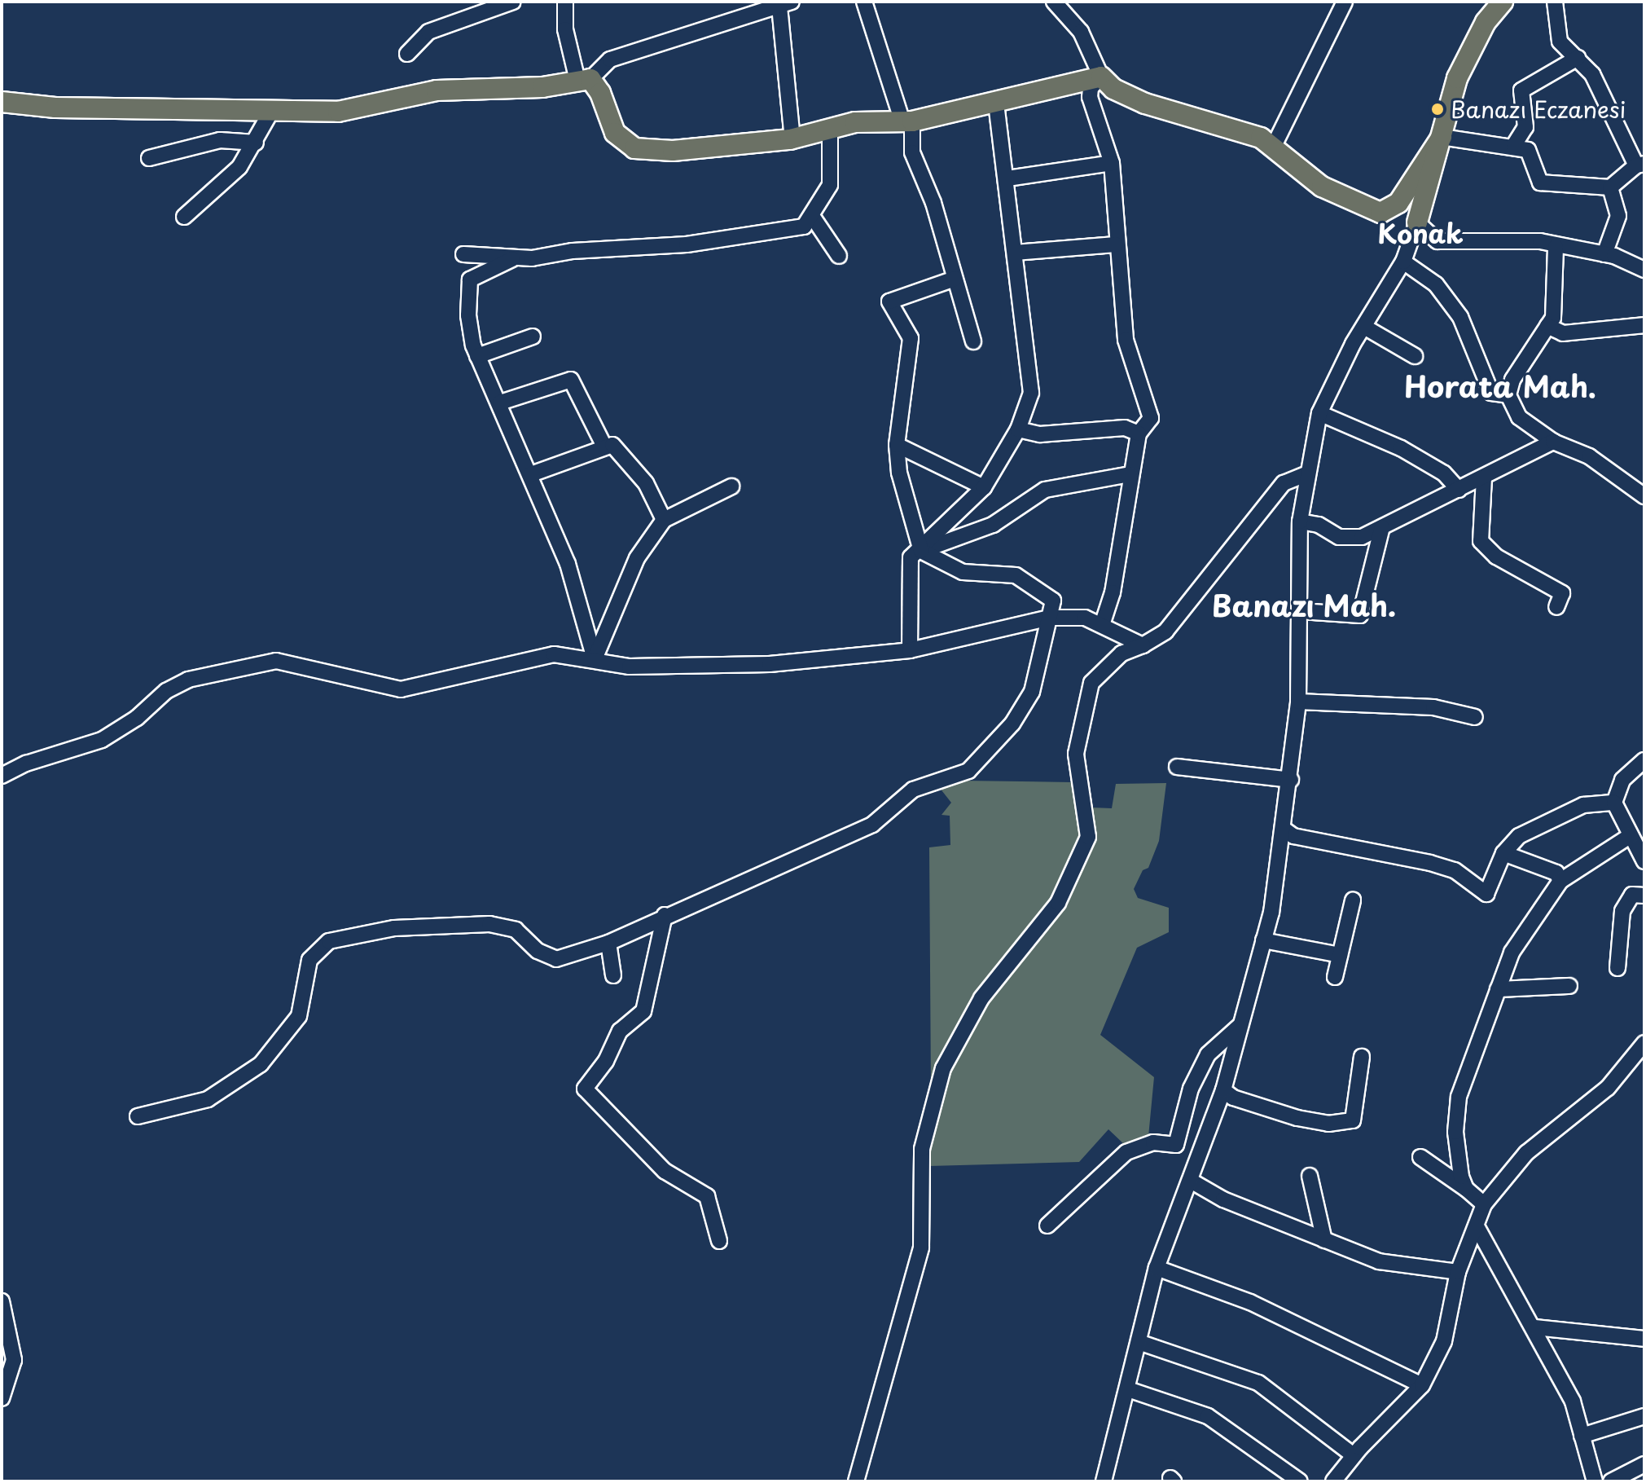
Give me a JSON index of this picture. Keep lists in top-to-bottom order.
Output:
{
  "districts": ["Konak", "Horata Mah.", "Banazı Mah."],
  "places": ["Banazı Eczanesi"]
}
